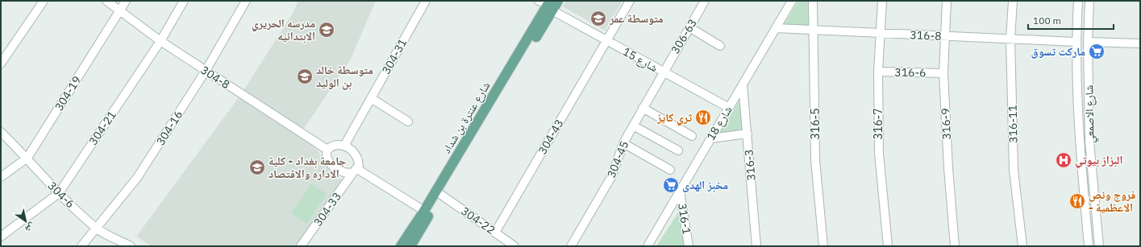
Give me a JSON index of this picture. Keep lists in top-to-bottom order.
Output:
{
  "streets": {
    "main road": ["شارع عنترة بن شداد"],
    "street": [
      "316-8",
      "306-63",
      "304-31",
      "شارع 15",
      "316-6",
      "304-8",
      "304-19",
      "شارع الاصمعي",
      "شارع 18",
      "316-5",
      "316-7",
      "316-9",
      "316-11",
      "304-21",
      "304-16",
      "304-43",
      "304-45",
      "316-3",
      "304-6",
      "304-33",
      "316-1",
      "304-22"
    ]
  },
  "crossings": [
    ["316-8", "شارع الاصمعي"],
    ["316-8", "شارع 18"],
    ["316-8", "316-5"],
    ["316-8", "316-7"],
    ["316-8", "316-9"],
    ["316-8", "316-11"],
    ["306-63", "شارع 15"],
    ["306-63", "304-45"],
    ["304-31", "304-8"],
    ["304-31", "304-33"],
    ["شارع 15", "شارع عنترة بن شداد"],
    ["شارع 15", "شارع 18"],
    ["شارع 15", "304-43"],
    ["شارع 15", "304-45"],
    ["316-6", "316-7"],
    ["316-6", "316-9"],
    ["304-8", "304-19"],
    ["304-8", "304-21"],
    ["304-8", "304-16"],
    ["304-8", "304-33"],
    ["304-19", "304-6"],
    ["شارع عنترة بن شداد", "304-22"],
    ["شارع 18", "316-3"],
    ["شارع 18", "316-1"],
    ["304-21", "304-6"],
    ["304-16", "304-6"],
    ["304-43", "304-22"]
  ],
  "places": {
    "school or university": [
      "متوسطة عمر",
      "مدرسه الحريري الابتدائيه",
      "متوسطة خالد بن الوليد",
      "جامعة بغداد - كلية الاداره والاقتصاد"
    ],
    "supermarket": ["ماركت تسوق", "مخبز الهدى"],
    "restaurant": ["ثري كايز", "فروج ونص - الاعظمية"],
    "hospital": ["البزاز بيوتي"]
  },
  "scale_bar": "100 m",
  "north": "bottom right"
}
